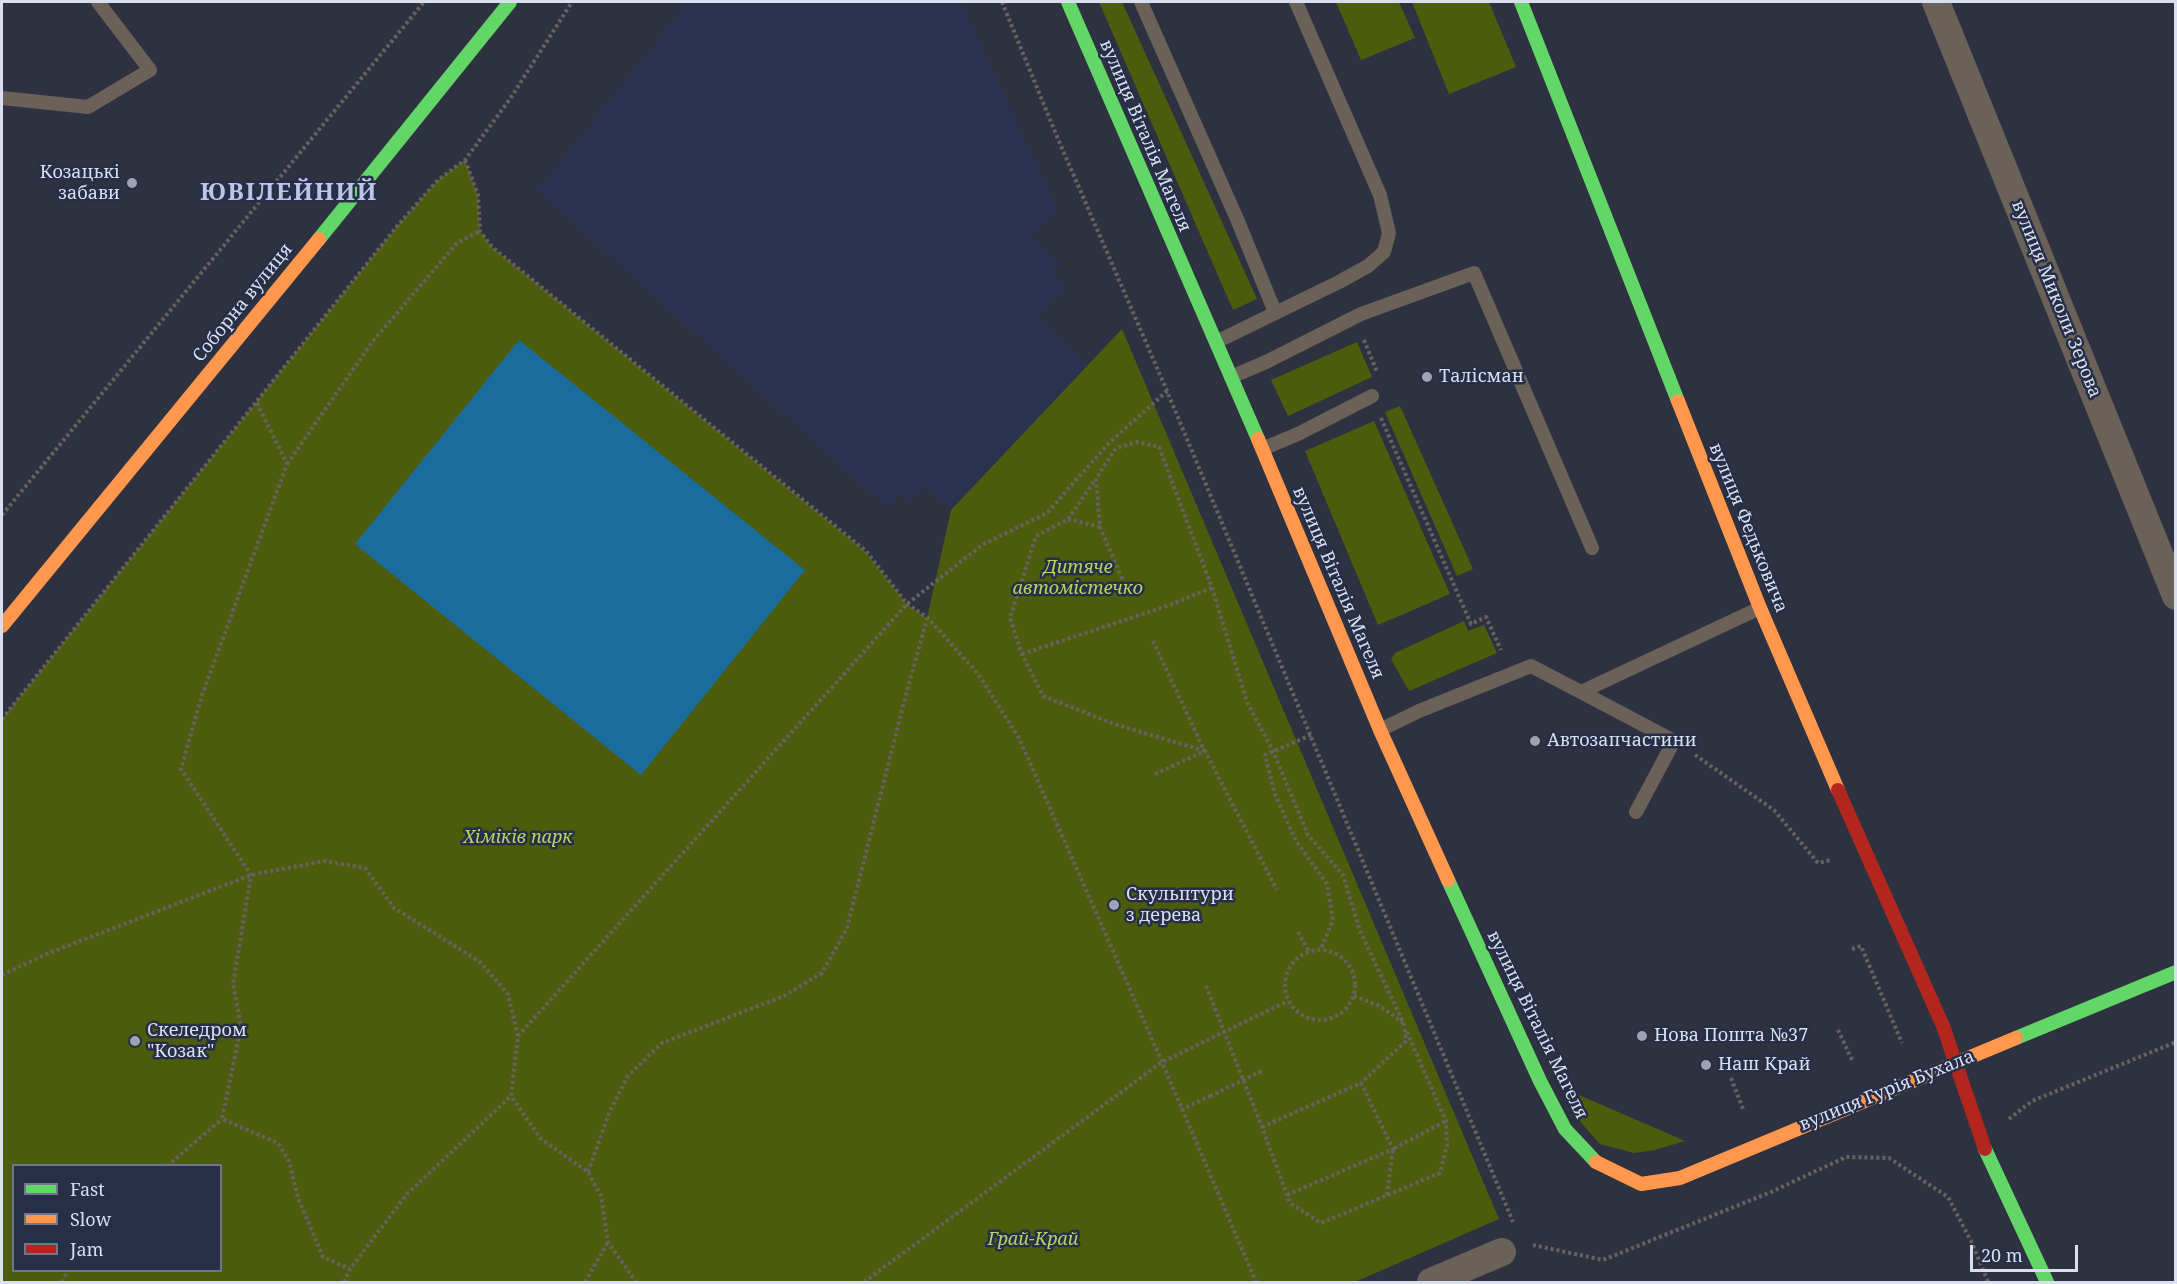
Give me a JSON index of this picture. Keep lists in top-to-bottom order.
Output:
{
  "streets": {
    "street": [
      "вулиця Віталія Магеля",
      "вулиця Миколи Зерова",
      "Соборна вулиця",
      "вулиця Федьковича",
      "вулиця Гурія Бухала"
    ]
  },
  "crossings": [
    ["вулиця Віталія Магеля", "вулиця Гурія Бухала"],
    ["вулиця Федьковича", "вулиця Гурія Бухала"]
  ],
  "districts": ["ЮВІЛЕЙНИЙ"],
  "parks": ["Дитяче автомістечко", "Хіміків парк", "Грай-Край"],
  "places": [
    "Козацькі забави",
    "Талісман",
    "Автозапчастини",
    "Скульптури з дерева",
    "Нова Пошта №37",
    "Скеледром \"Козак\"",
    "Наш Край"
  ],
  "legend": ["Fast", "Slow", "Jam"],
  "scale_bar": "20 m"
}
